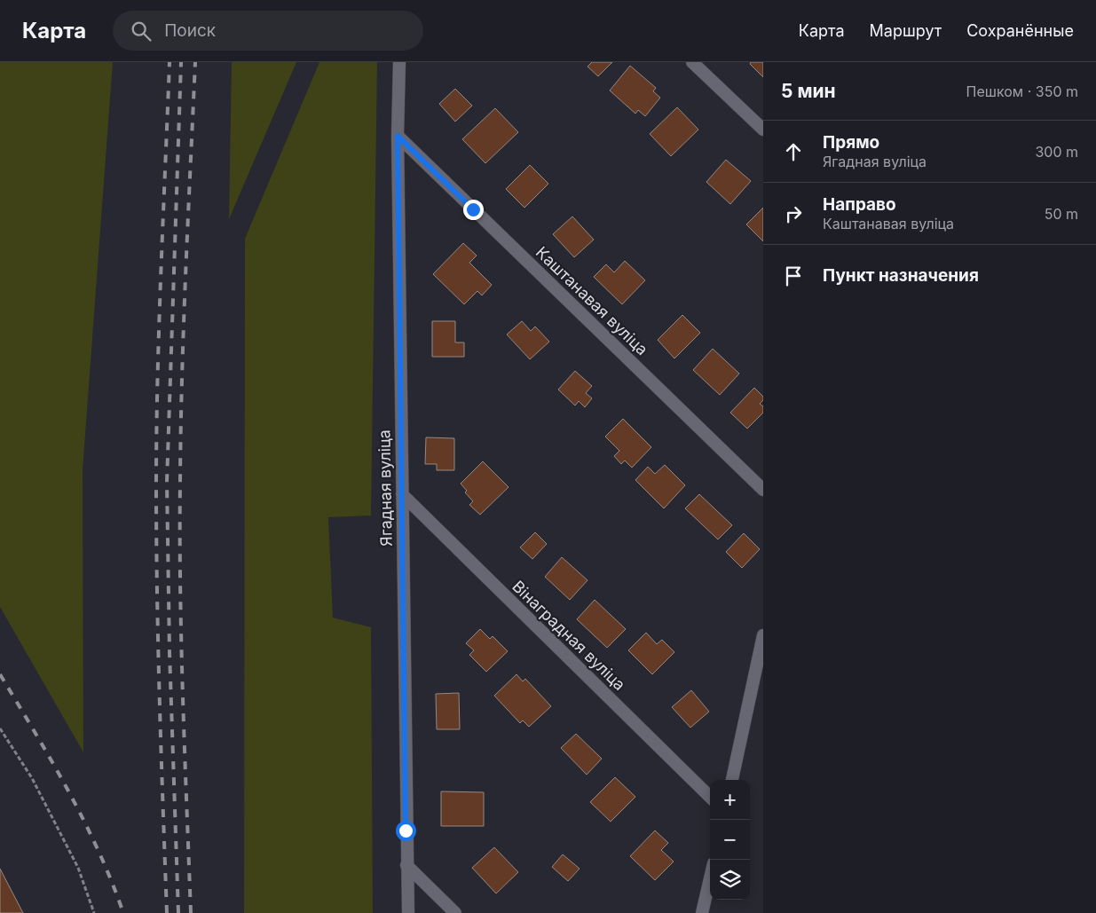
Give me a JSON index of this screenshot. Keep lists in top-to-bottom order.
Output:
{
  "streets": {
    "street": ["Каштанавая вуліца", "Ягадная вуліца", "Вінаградная вуліца"]
  },
  "crossings": [
    ["Каштанавая вуліца", "Ягадная вуліца"],
    ["Ягадная вуліца", "Вінаградная вуліца"]
  ],
  "page": {
    "header": "Карта",
    "search": "Поиск",
    "nav": ["Карта", "Маршрут", "Сохранённые"],
    "heading": ["5 мин", "Пешком · 350 m"],
    "list": [
      ["Прямо", "Ягадная вуліца", "300 m"],
      ["Направо", "Каштанавая вуліца", "50 m"],
      "Пункт назначения"
    ],
    "map_buttons": ["+", "−"]
  }
}
